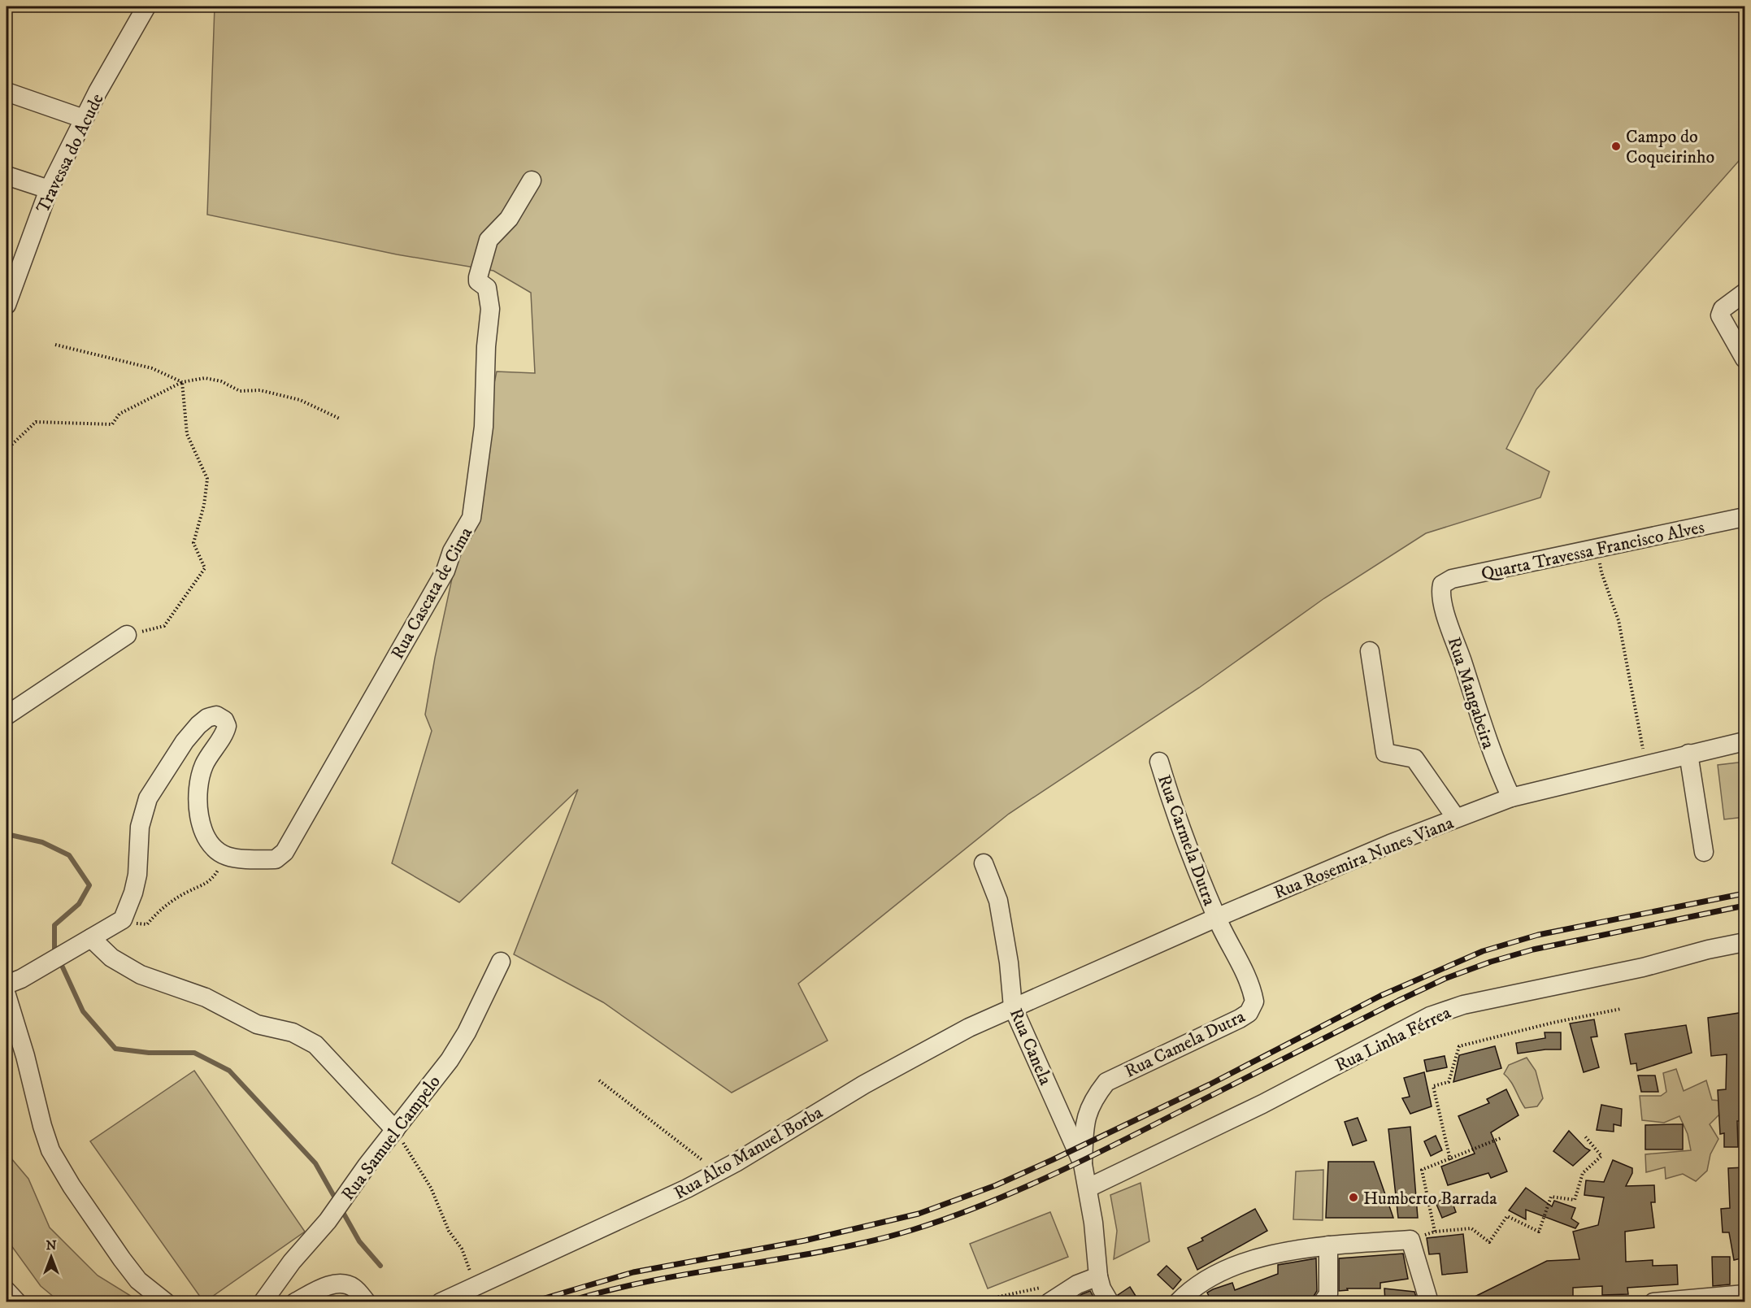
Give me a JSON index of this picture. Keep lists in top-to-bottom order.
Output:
{
  "streets": {
    "street": [
      "Travessa do Acude",
      "Quarta Travessa Francisco Alves",
      "Rua Cascata de Cima",
      "Rua Mangabeira",
      "Rua Carmela Dutra",
      "Rua Rosemira Nunes Viana",
      "Rua Linha Férrea",
      "Rua Camela Dutra",
      "Rua Canela",
      "Rua Samuel Campelo",
      "Rua Alto Manuel Borba"
    ]
  },
  "crossings": [
    ["Quarta Travessa Francisco Alves", "Rua Mangabeira"],
    ["Rua Mangabeira", "Rua Rosemira Nunes Viana"],
    ["Rua Carmela Dutra", "Rua Rosemira Nunes Viana"],
    ["Rua Carmela Dutra", "Rua Camela Dutra"],
    ["Rua Rosemira Nunes Viana", "Rua Camela Dutra"],
    ["Rua Rosemira Nunes Viana", "Rua Alto Manuel Borba"],
    ["Rua Camela Dutra", "Rua Canela"],
    ["Rua Canela", "Rua Alto Manuel Borba"]
  ],
  "places": ["Campo do Coqueirinho", "Humberto Barrada"],
  "north": "top"
}
